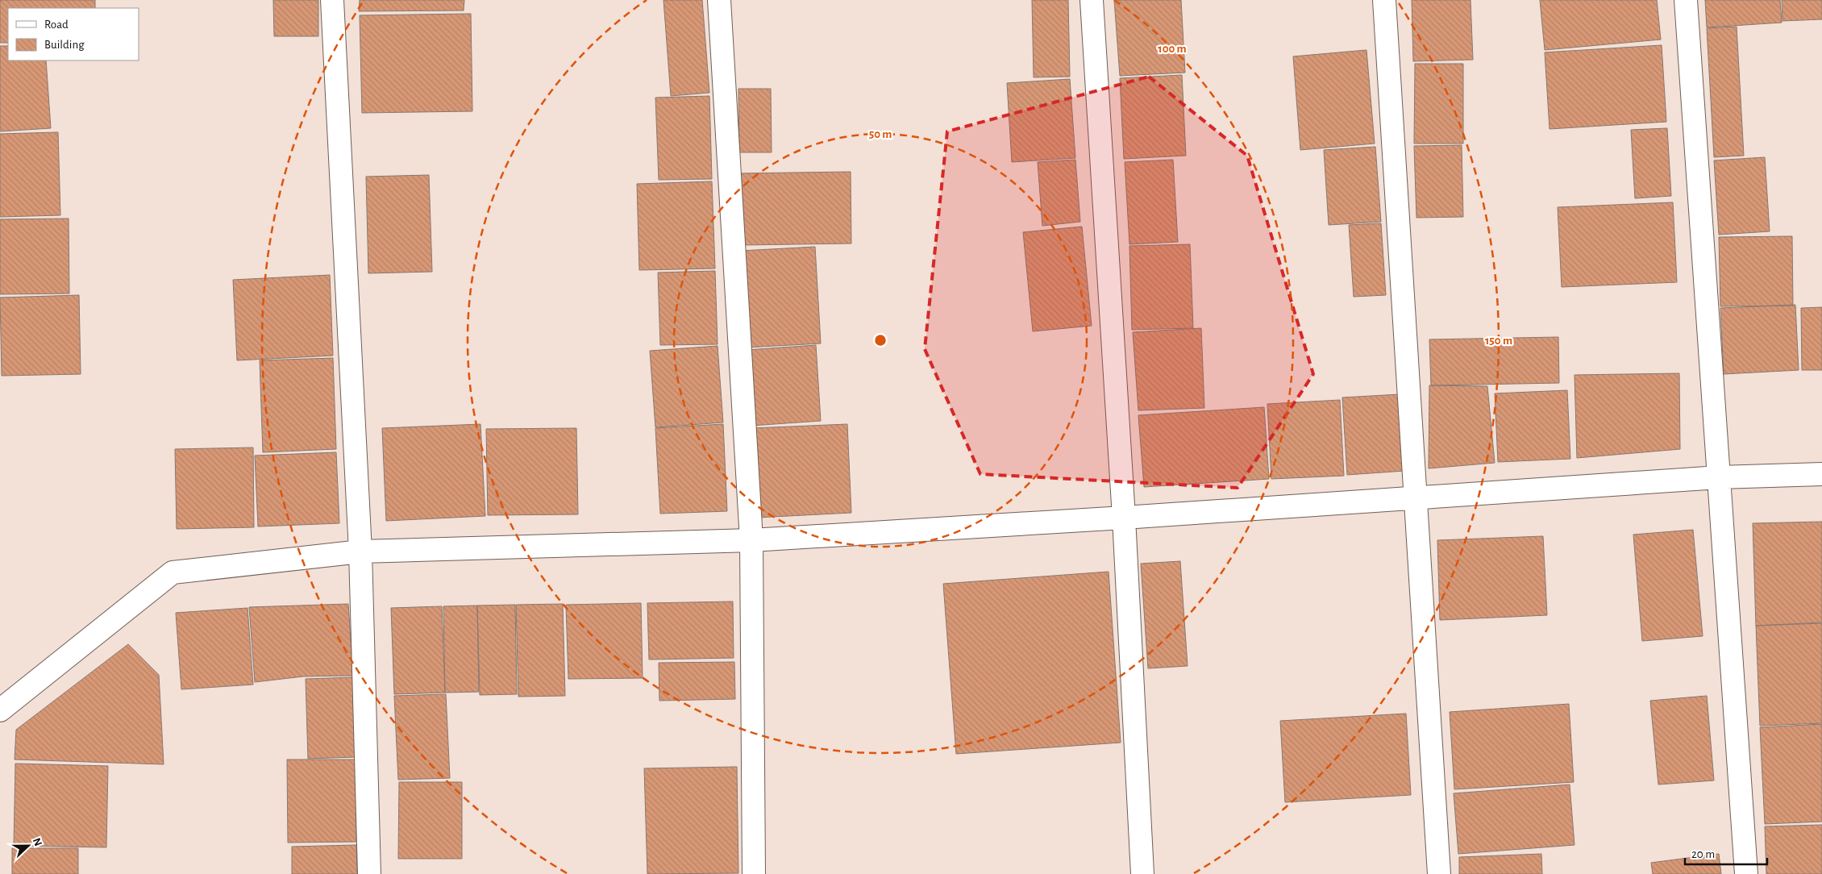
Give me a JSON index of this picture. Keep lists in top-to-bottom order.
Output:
{
  "legend": ["Road", "Building"],
  "scale_bar": "20 m",
  "north": "right",
  "rings": ["100 m", "50 m", "150 m"]
}
